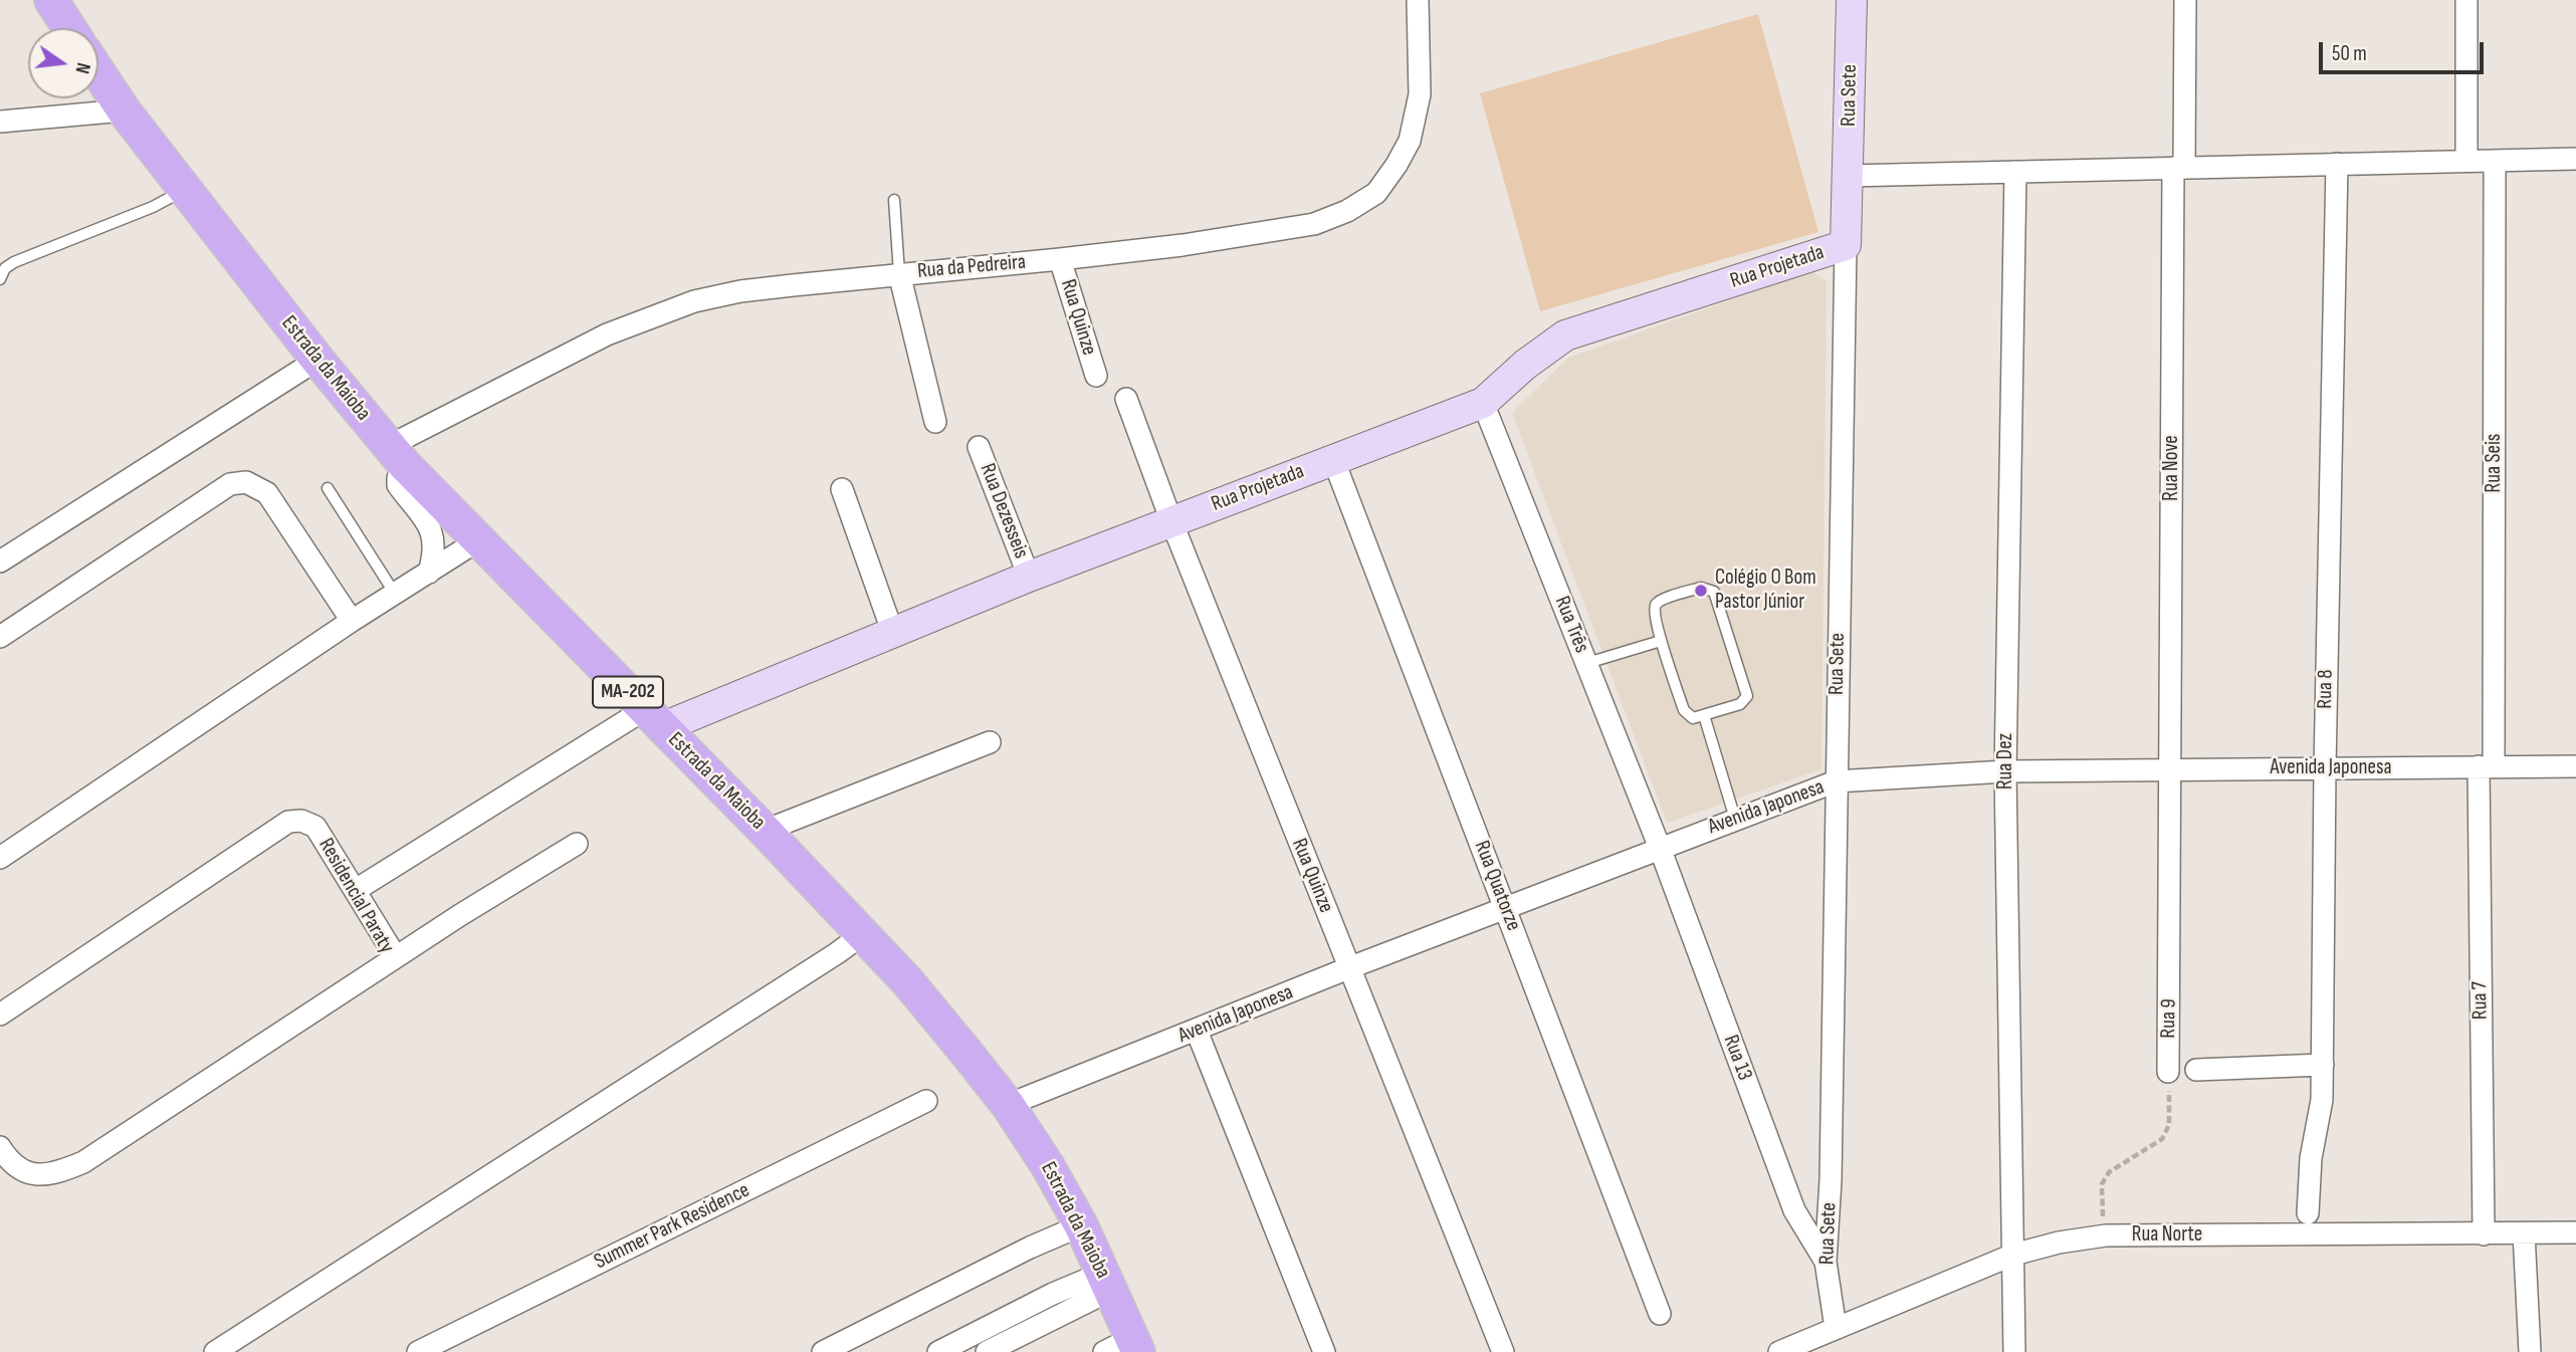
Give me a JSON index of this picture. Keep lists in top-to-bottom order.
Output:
{
  "streets": {
    "main road": ["Estrada da Maioba", "MA-202"],
    "street": [
      "Rua Sete",
      "Rua da Pedreira",
      "Rua Projetada",
      "Rua Quinze",
      "Rua Seis",
      "Rua Nove",
      "Rua Dezesseis",
      "Rua Três",
      "Rua 8",
      "Rua Dez",
      "Avenida Japonesa",
      "Rua Quatorze",
      "Residencial Paraty",
      "Rua 7",
      "Rua 9",
      "Rua 13",
      "Summer Park Residence",
      "Rua Norte"
    ]
  },
  "crossings": [
    ["Rua Sete", "Rua Projetada"],
    ["Rua Sete", "Avenida Japonesa"],
    ["Rua Sete", "Rua 13"],
    ["Rua Sete", "Rua Norte"],
    ["Rua da Pedreira", "Rua Quinze"],
    ["Rua da Pedreira", "Estrada da Maioba"],
    ["Rua Projetada", "Rua Quinze"],
    ["Rua Projetada", "Estrada da Maioba"],
    ["Rua Projetada", "Rua Dezesseis"],
    ["Rua Projetada", "Rua Três"],
    ["Rua Projetada", "Rua Quatorze"],
    ["Rua Quinze", "Avenida Japonesa"],
    ["Estrada da Maioba", "Avenida Japonesa"],
    ["Rua Seis", "Avenida Japonesa"],
    ["Rua Seis", "Rua 7"],
    ["Rua Nove", "Avenida Japonesa"],
    ["Rua Nove", "Rua 9"],
    ["Rua Três", "Avenida Japonesa"],
    ["Rua Três", "Rua 13"],
    ["Rua 8", "Avenida Japonesa"],
    ["Rua Dez", "Avenida Japonesa"],
    ["Rua Dez", "Rua Norte"],
    ["Avenida Japonesa", "Rua Quatorze"],
    ["Avenida Japonesa", "Rua 7"],
    ["Avenida Japonesa", "Rua 9"],
    ["Avenida Japonesa", "Rua 13"],
    ["Rua 7", "Rua Norte"]
  ],
  "places": ["Colégio O Bom Pastor Júnior"],
  "scale_bar": "50 m",
  "north": "right"
}
